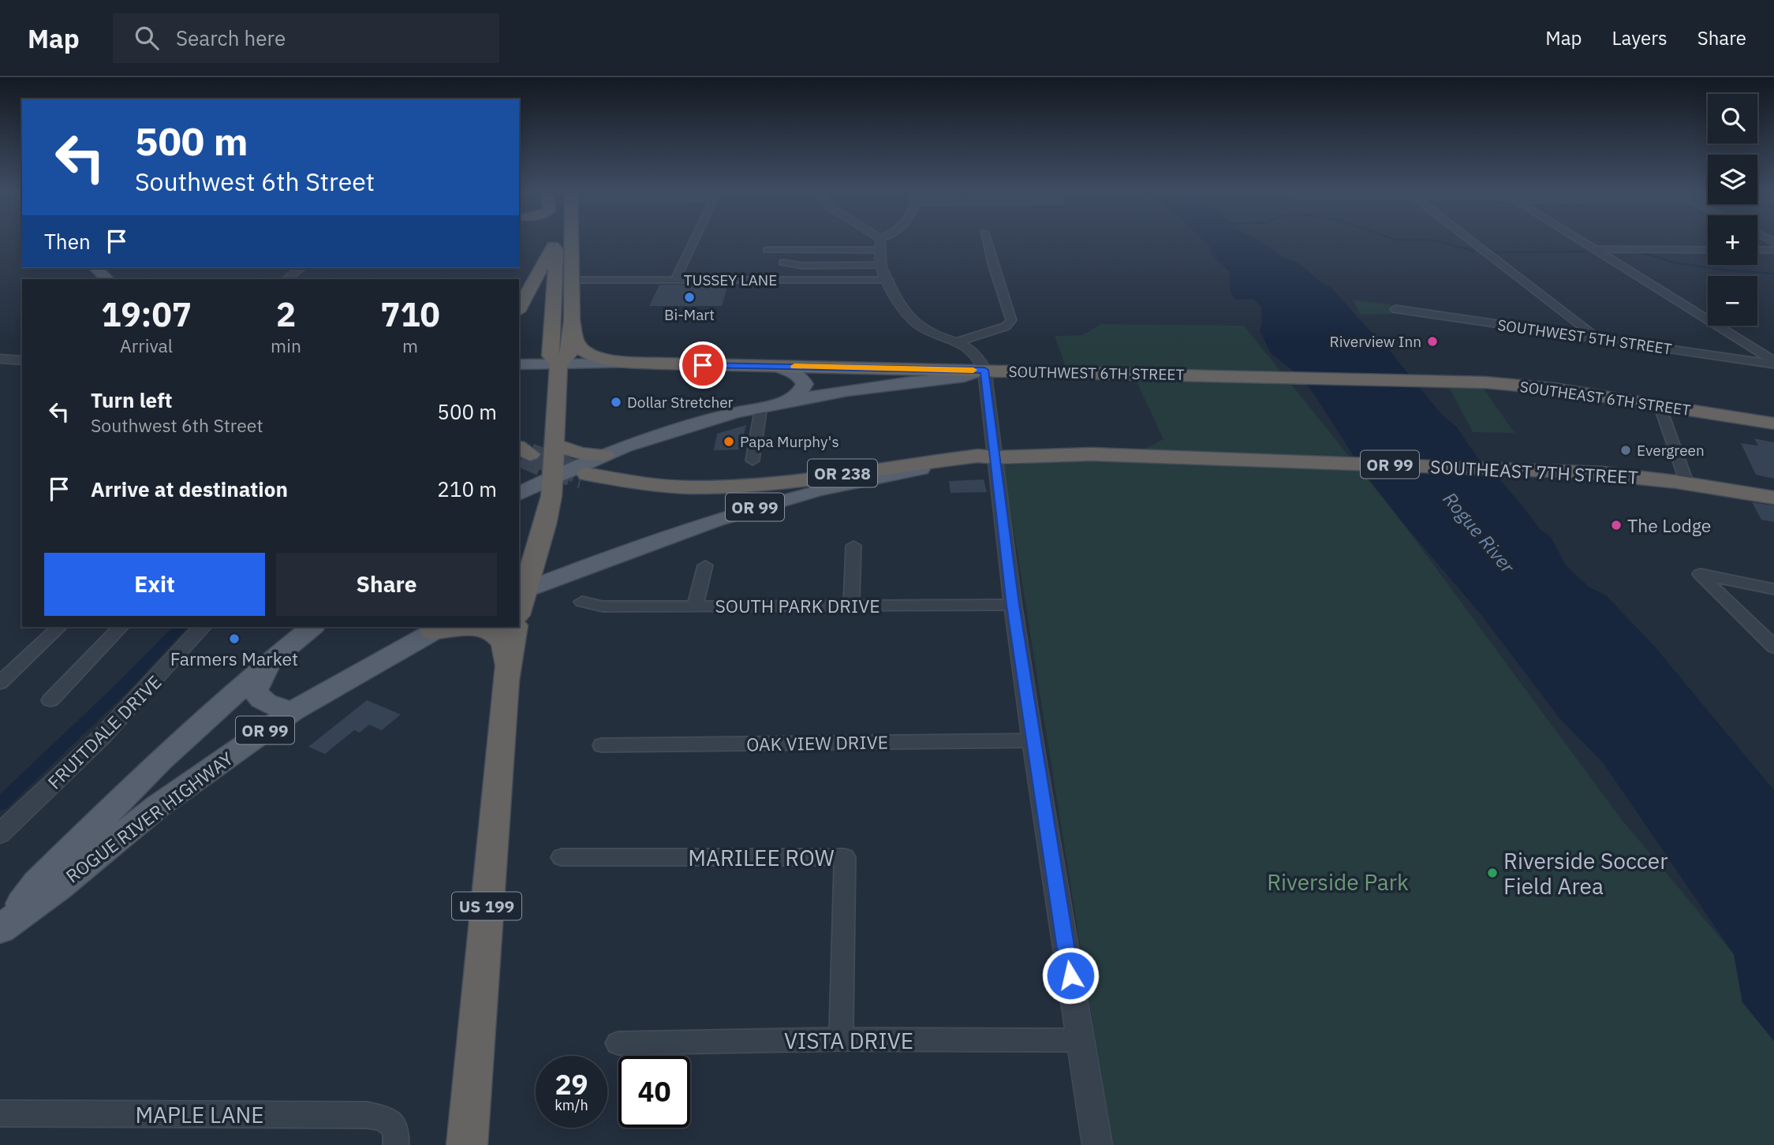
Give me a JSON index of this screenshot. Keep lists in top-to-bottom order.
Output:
{
  "streets": {
    "highway": [
      "SOUTHWEST 6TH STREET",
      "SOUTHEAST 6TH STREET",
      "OR 99",
      "SOUTHEAST 7TH STREET",
      "OR 238",
      "US 199"
    ],
    "main road": ["ROGUE RIVER HIGHWAY"],
    "street": [
      "TUSSEY LANE",
      "SOUTHWEST 5TH STREET",
      "SOUTH PARK DRIVE",
      "FRUITDALE DRIVE",
      "OAK VIEW DRIVE",
      "MARILEE ROW",
      "VISTA DRIVE",
      "MAPLE LANE"
    ]
  },
  "crossings": [
    ["SOUTHWEST 6TH STREET", "SOUTHEAST 6TH STREET"],
    ["OR 99", "SOUTHEAST 7TH STREET"],
    ["OR 99", "OR 238"],
    ["OR 99", "ROGUE RIVER HIGHWAY"],
    ["SOUTHEAST 7TH STREET", "OR 238"],
    ["MARILEE ROW", "VISTA DRIVE"]
  ],
  "water": ["Rogue River"],
  "parks": ["Riverside Park"],
  "places": [
    "Bi-Mart",
    "Riverview Inn",
    "Dollar Stretcher",
    "Papa Murphy's",
    "Evergreen",
    "The Lodge",
    "Farmers Market",
    "Riverside Soccer Field Area"
  ],
  "page": {
    "header": "Map",
    "search": "Search here",
    "nav": ["Map", "Layers", "Share"],
    "map_buttons": ["+", "−"],
    "turn": ["500 m", "Southwest 6th Street"],
    "then": "Then",
    "eta": [
      "19:07",
      "Arrival",
      "2",
      "min",
      "710",
      "m"
    ],
    "list": [
      {
        "name": "Turn left",
        "note": "Southwest 6th Street",
        "value": "500 m"
      },
      {
        "name": "Arrive at destination",
        "value": "210 m"
      }
    ],
    "buttons": ["Exit", "Share"],
    "speed": "29 km/h",
    "limit": "40"
  }
}
